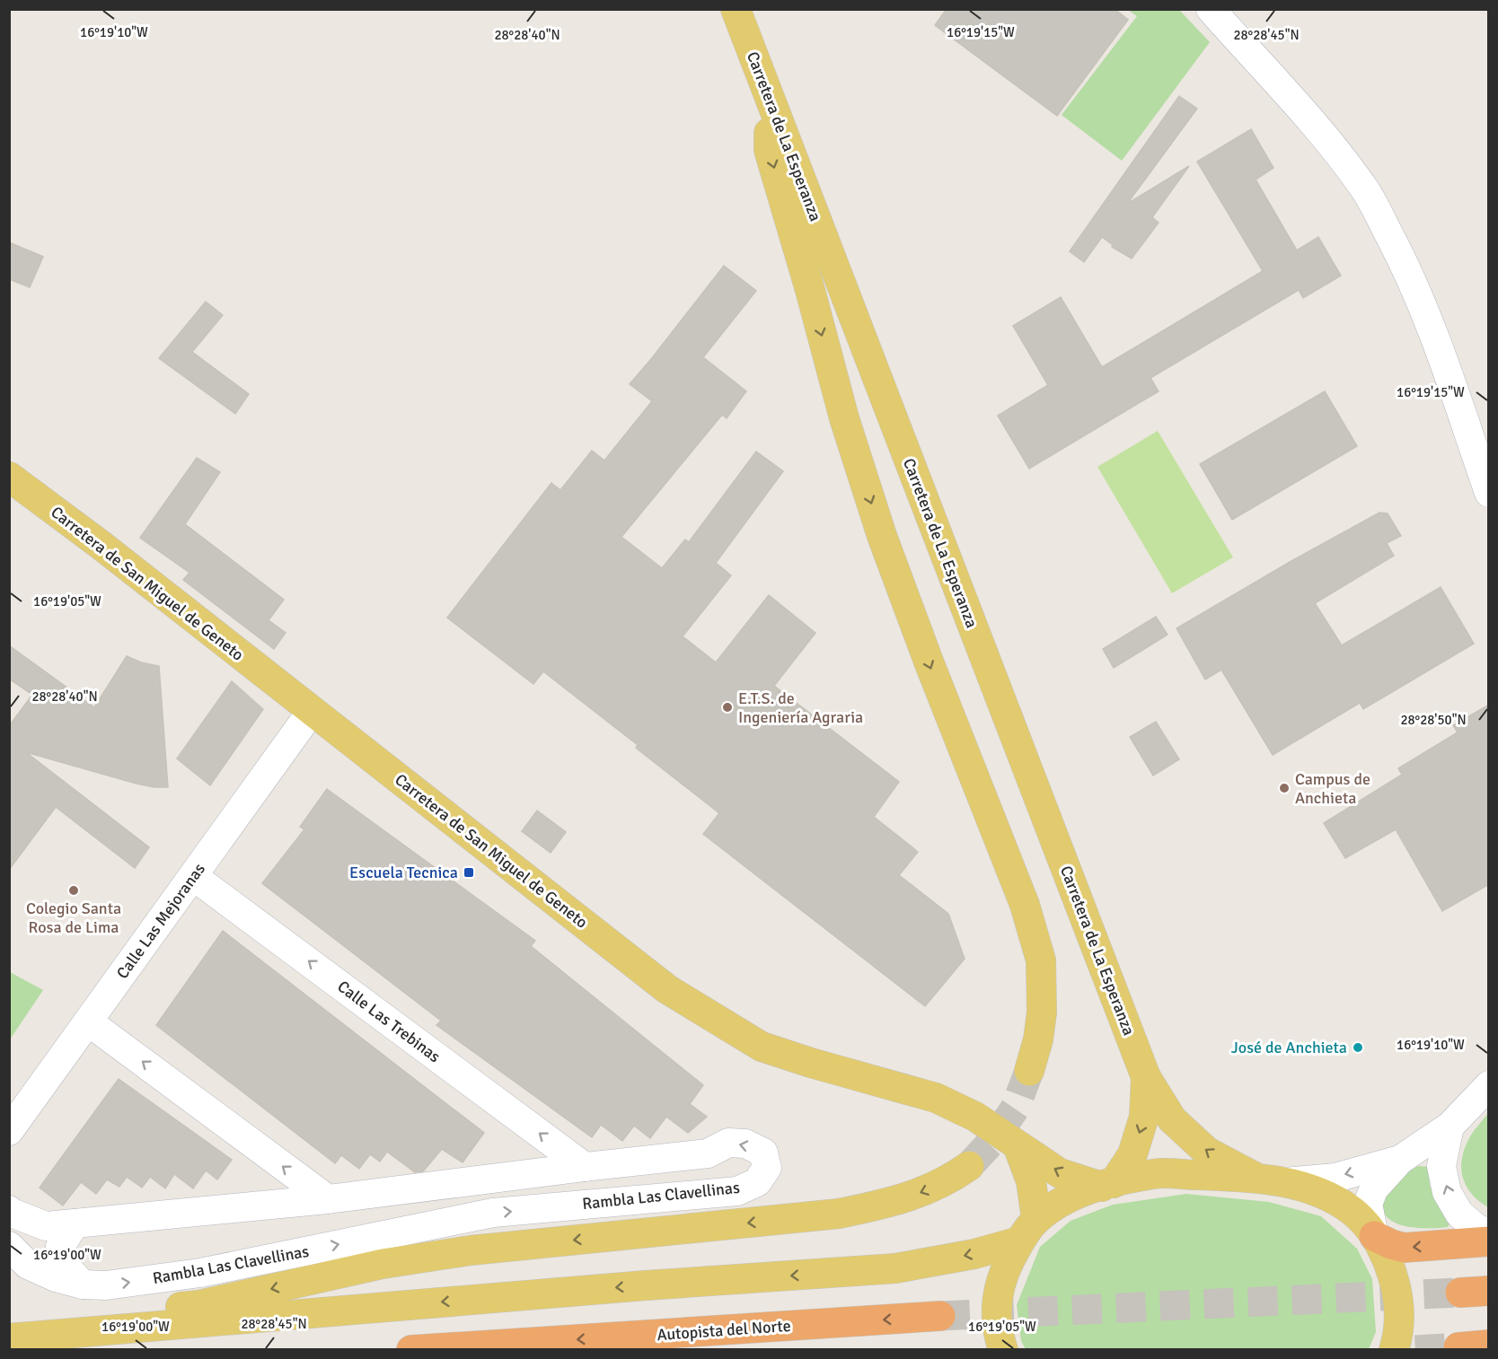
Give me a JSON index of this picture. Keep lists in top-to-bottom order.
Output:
{
  "streets": {
    "highway": ["Autopista del Norte"],
    "main road": ["Carretera de La Esperanza", "Carretera de San Miguel de Geneto"],
    "street": ["Calle Las Mejoranas", "Calle Las Trebinas", "Rambla Las Clavellinas"]
  },
  "crossings": [
    ["Carretera de La Esperanza", "Carretera de San Miguel de Geneto"],
    ["Carretera de San Miguel de Geneto", "Calle Las Mejoranas"],
    ["Calle Las Mejoranas", "Calle Las Trebinas"],
    ["Calle Las Trebinas", "Rambla Las Clavellinas"]
  ],
  "one_way": ["Autopista del Norte"],
  "places": {
    "other": [
      "E.T.S. de Ingeniería Agraria",
      "Campus de Anchieta",
      "Colegio Santa Rosa de Lima",
      "José de Anchieta"
    ],
    "transit": ["Escuela Tecnica"]
  },
  "coordinates": [
    "16°19'10\"W",
    "16°19'15\"W",
    "28°28'40\"N",
    "28°28'45\"N",
    "16°19'05\"W",
    "28°28'50\"N",
    "16°19'00\"W"
  ]
}
